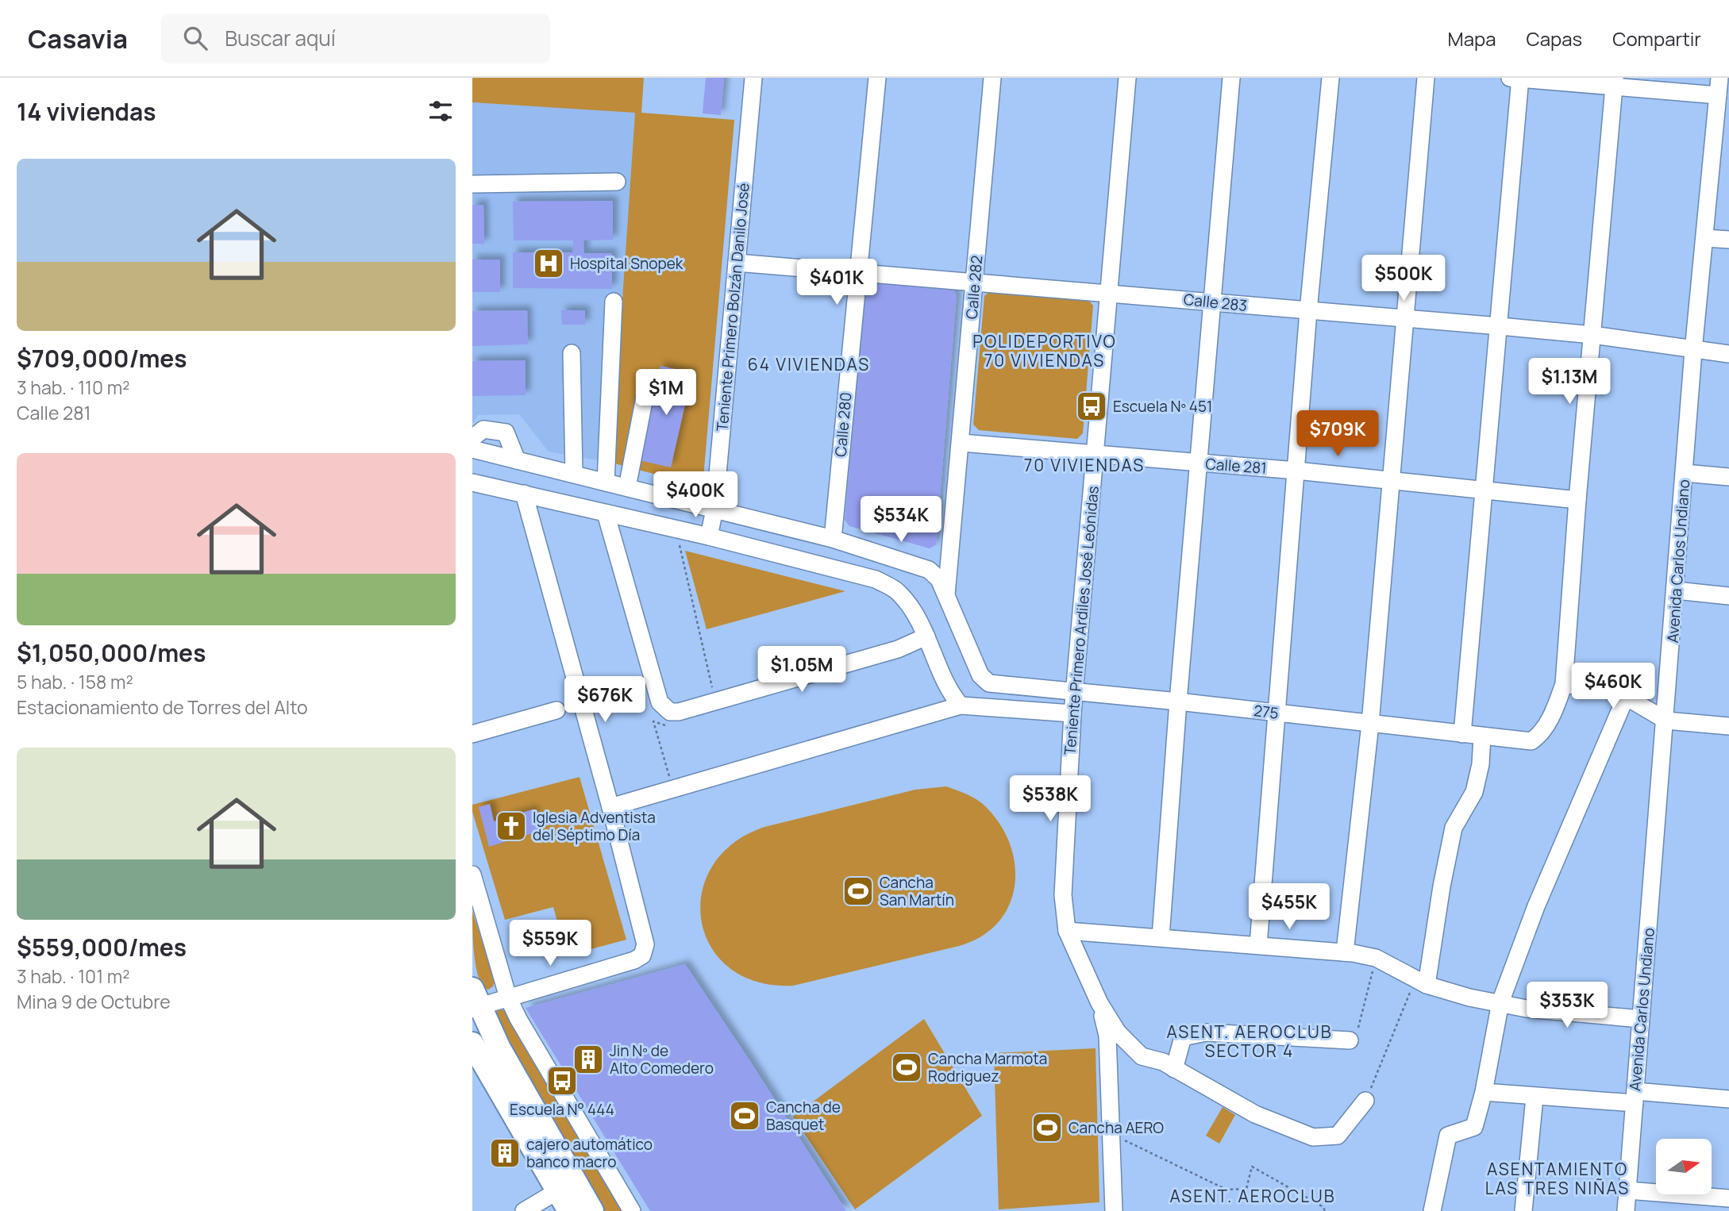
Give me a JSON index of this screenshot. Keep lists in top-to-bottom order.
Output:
{
  "streets": {
    "street": [
      "Calle 282",
      "Calle 283",
      "Teniente Primero Bolzán Danilo José",
      "Calle 280",
      "Calle 281",
      "Avenida Carlos Undiano",
      "Teniente Primero Ardiles José Leónidas",
      "275"
    ]
  },
  "crossings": [
    ["Calle 282", "Calle 283"],
    ["Calle 282", "Calle 281"],
    ["Calle 282", "275"],
    ["Calle 283", "Teniente Primero Bolzán Danilo José"],
    ["Calle 283", "Calle 280"],
    ["Calle 283", "Avenida Carlos Undiano"],
    ["Calle 283", "Teniente Primero Ardiles José Leónidas"],
    ["Calle 281", "Teniente Primero Ardiles José Leónidas"],
    ["Teniente Primero Ardiles José Leónidas", "275"]
  ],
  "districts": [
    "POLIDEPORTIVO 70 VIVIENDAS",
    "64 VIVIENDAS",
    "70 VIVIENDAS",
    "ASENT. AEROCLUB SECTOR 4",
    "ASENTAMIENTO LAS TRES NIÑAS",
    "ASENT. AEROCLUB"
  ],
  "places": {
    "hospital": ["Hospital Snopek"],
    "bus stop": ["Escuela Nº 451", "Escuela N° 444"],
    "church": ["Iglesia Adventista del Séptimo Día"],
    "sports": [
      "Cancha San Martín",
      "Cancha Marmota Rodriguez",
      "Cancha de Basquet",
      "Cancha AERO"
    ],
    "building": ["Jin Nº de Alto Comedero", "cajero automático banco macro"]
  },
  "north": "right",
  "page": {
    "header": "Casavia",
    "search": "Buscar aquí",
    "nav": ["Mapa", "Capas", "Compartir"],
    "heading": "14 viviendas",
    "list": [
      {
        "name": "$709,000/mes",
        "note": "3 hab. · 110 m² · Calle 281"
      },
      {
        "name": "$1,050,000/mes",
        "note": "5 hab. · 158 m² · Estacionamiento de Torres del Alto"
      },
      {
        "name": "$559,000/mes",
        "note": "3 hab. · 101 m² · Mina 9 de Octubre"
      }
    ],
    "price": [
      "$500K",
      "$401K",
      "$1.13M",
      "$1M",
      "$709K",
      "$400K",
      "$534K",
      "$1.05M",
      "$460K",
      "$676K",
      "$538K",
      "$455K",
      "$559K",
      "$353K"
    ]
  }
}
